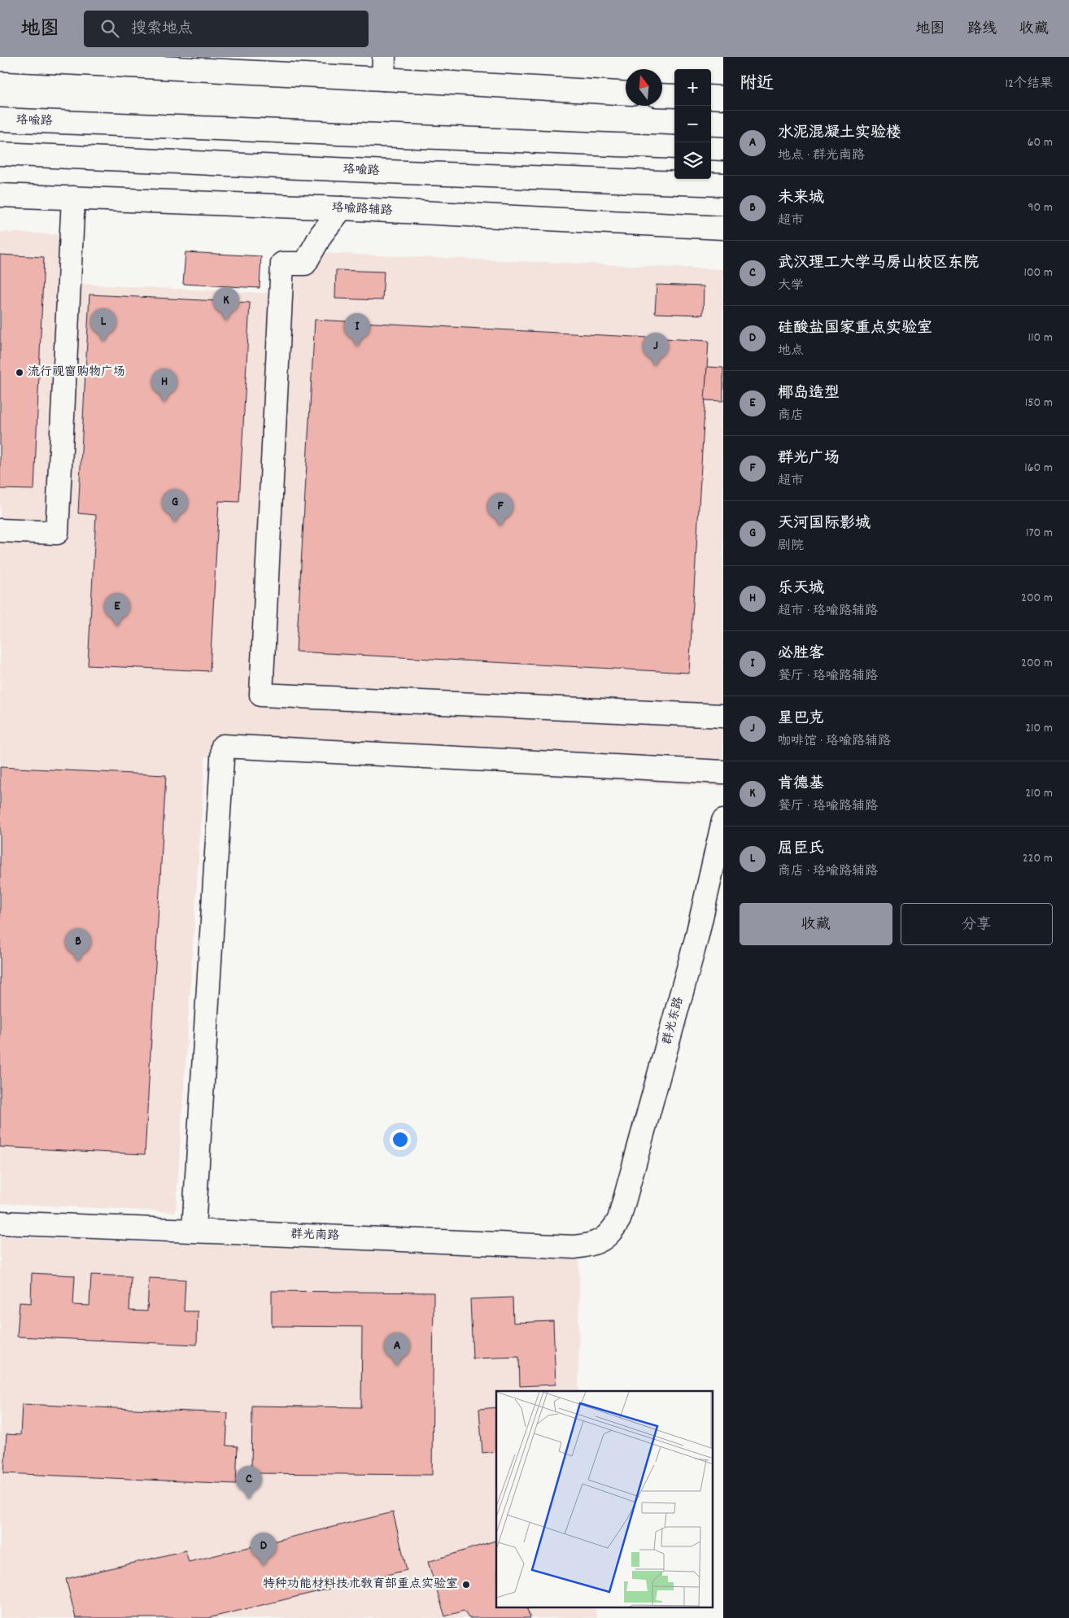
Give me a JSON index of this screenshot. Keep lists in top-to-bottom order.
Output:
{
  "streets": {
    "main road": [
      "珞喻路",
      "珞喻路辅路",
      "群光东路",
      "群光南路"
    ]
  },
  "crossings": [
    ["群光东路", "群光南路"]
  ],
  "places": ["流行视窗购物广场", "特种功能材料技术教育部重点实验室"],
  "north": "top",
  "page": {
    "header": "地图",
    "search": "搜索地点",
    "nav": ["地图", "路线", "收藏"],
    "heading": ["附近", "12个结果"],
    "map_buttons": ["+", "−"],
    "list": [
      {
        "mark": "A",
        "name": "水泥混凝土实验楼",
        "note": "地点 · 群光南路",
        "value": "60 m"
      },
      {
        "mark": "B",
        "name": "未来城",
        "note": "超市",
        "value": "90 m"
      },
      {
        "mark": "C",
        "name": "武汉理工大学马房山校区东院",
        "note": "大学",
        "value": "100 m"
      },
      {
        "mark": "D",
        "name": "硅酸盐国家重点实验室",
        "note": "地点",
        "value": "110 m"
      },
      {
        "mark": "E",
        "name": "椰岛造型",
        "note": "商店",
        "value": "150 m"
      },
      {
        "mark": "F",
        "name": "群光广场",
        "note": "超市",
        "value": "160 m"
      },
      {
        "mark": "G",
        "name": "天河国际影城",
        "note": "剧院",
        "value": "170 m"
      },
      {
        "mark": "H",
        "name": "乐天城",
        "note": "超市 · 珞喻路辅路",
        "value": "200 m"
      },
      {
        "mark": "I",
        "name": "必胜客",
        "note": "餐厅 · 珞喻路辅路",
        "value": "200 m"
      },
      {
        "mark": "J",
        "name": "星巴克",
        "note": "咖啡馆 · 珞喻路辅路",
        "value": "210 m"
      },
      {
        "mark": "K",
        "name": "肯德基",
        "note": "餐厅 · 珞喻路辅路",
        "value": "210 m"
      },
      {
        "mark": "L",
        "name": "屈臣氏",
        "note": "商店 · 珞喻路辅路",
        "value": "220 m"
      }
    ],
    "pins": [
      "K",
      "L",
      "I",
      "J",
      "H",
      "G",
      "F",
      "E",
      "B",
      "A",
      "C",
      "D"
    ],
    "buttons": ["收藏", "分享"]
  }
}
